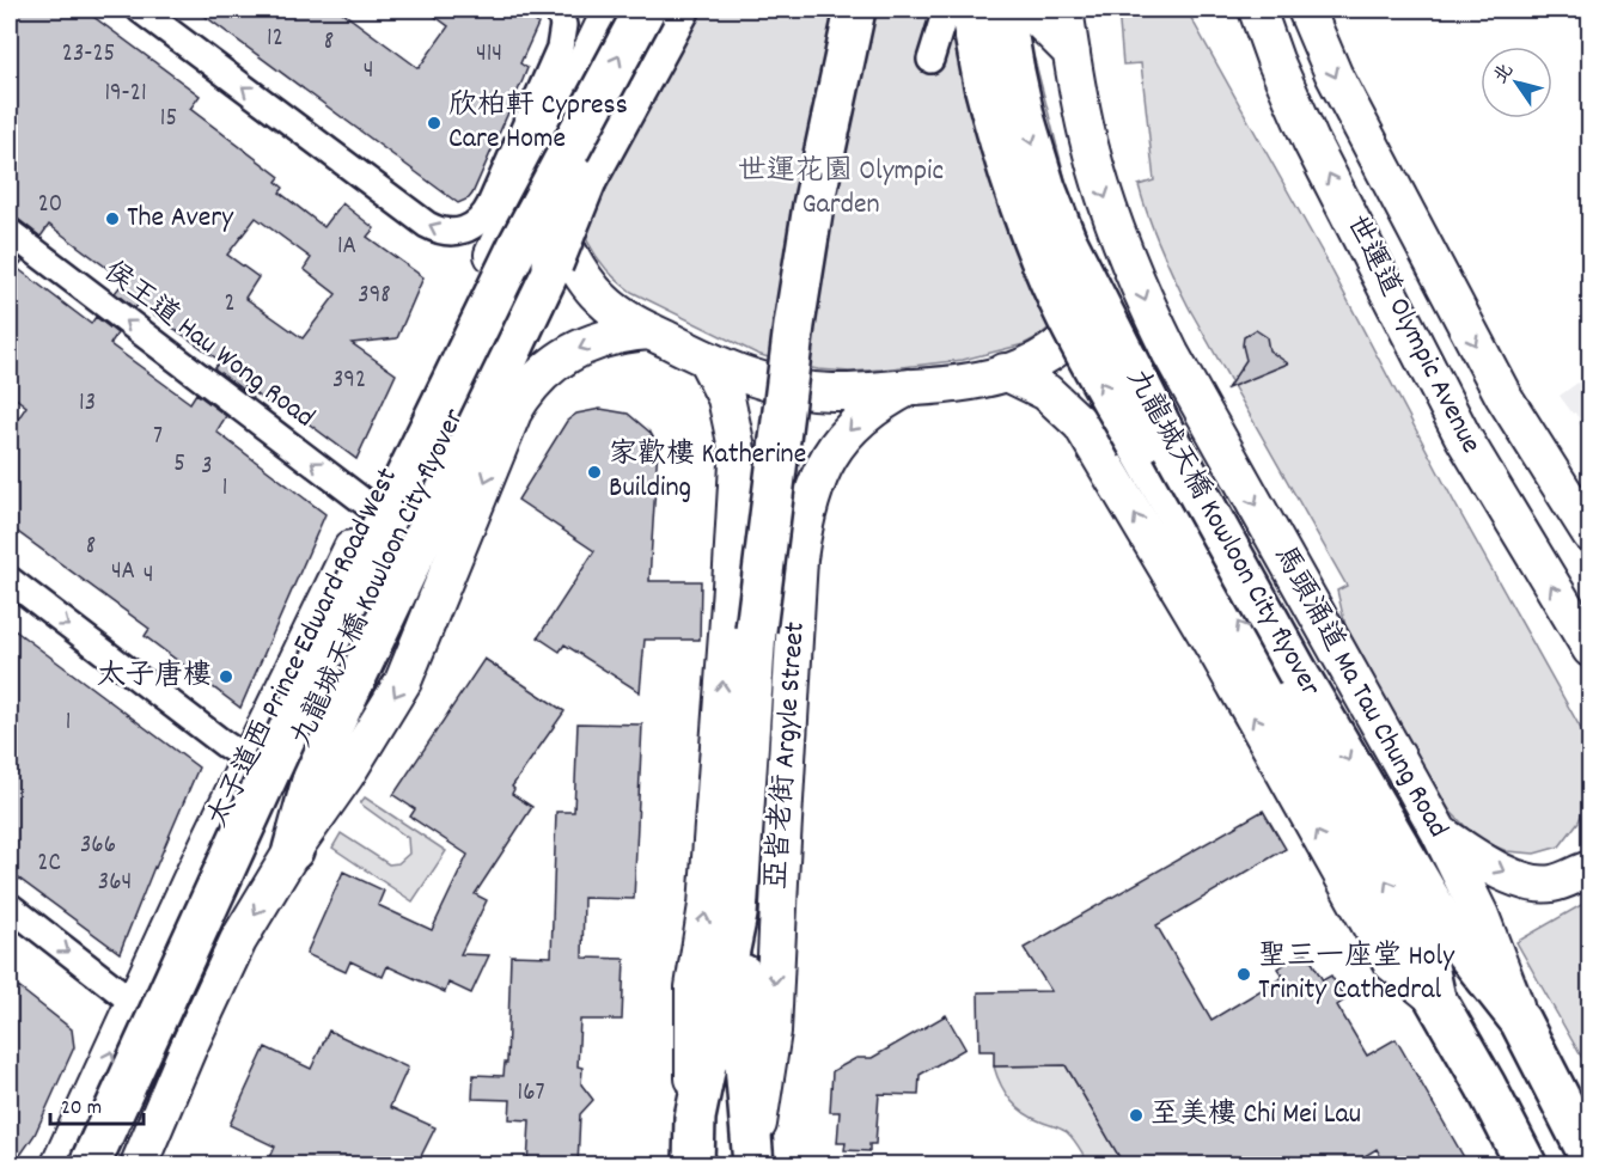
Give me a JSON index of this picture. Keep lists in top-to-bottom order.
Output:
{
  "streets": {
    "main road": [
      "世運道 Olympic Avenue",
      "九龍城天橋 Kowloon City flyover",
      "太子道西 Prince Edward Road West",
      "馬頭涌道 Ma Tau Chung Road",
      "亞皆老街 Argyle Street"
    ],
    "street": ["侯王道 Hau Wong Road"]
  },
  "crossings": [
    ["侯王道 Hau Wong Road", "太子道西 Prince Edward Road West"],
    ["九龍城天橋 Kowloon City flyover", "馬頭涌道 Ma Tau Chung Road"]
  ],
  "one_way": ["侯王道 Hau Wong Road"],
  "parks": ["世運花園 Olympic Garden"],
  "places": [
    "欣柏軒 Cypress Care Home",
    "The Avery",
    "家歡樓 Katherine Building",
    "太子唐樓",
    "聖三一座堂 Holy Trinity Cathedral",
    "至美樓 Chi Mei Lau"
  ],
  "house_numbers": [
    "12",
    "8",
    "23-25",
    "414",
    "4",
    "19-21",
    "15",
    "20",
    "1A",
    "398",
    "2",
    "392",
    "13",
    "7",
    "5",
    "3",
    "1",
    "8",
    "4A",
    "4",
    "1",
    "366",
    "2C",
    "364",
    "167"
  ],
  "scale_bar": "20 m",
  "north": "top left"
}
